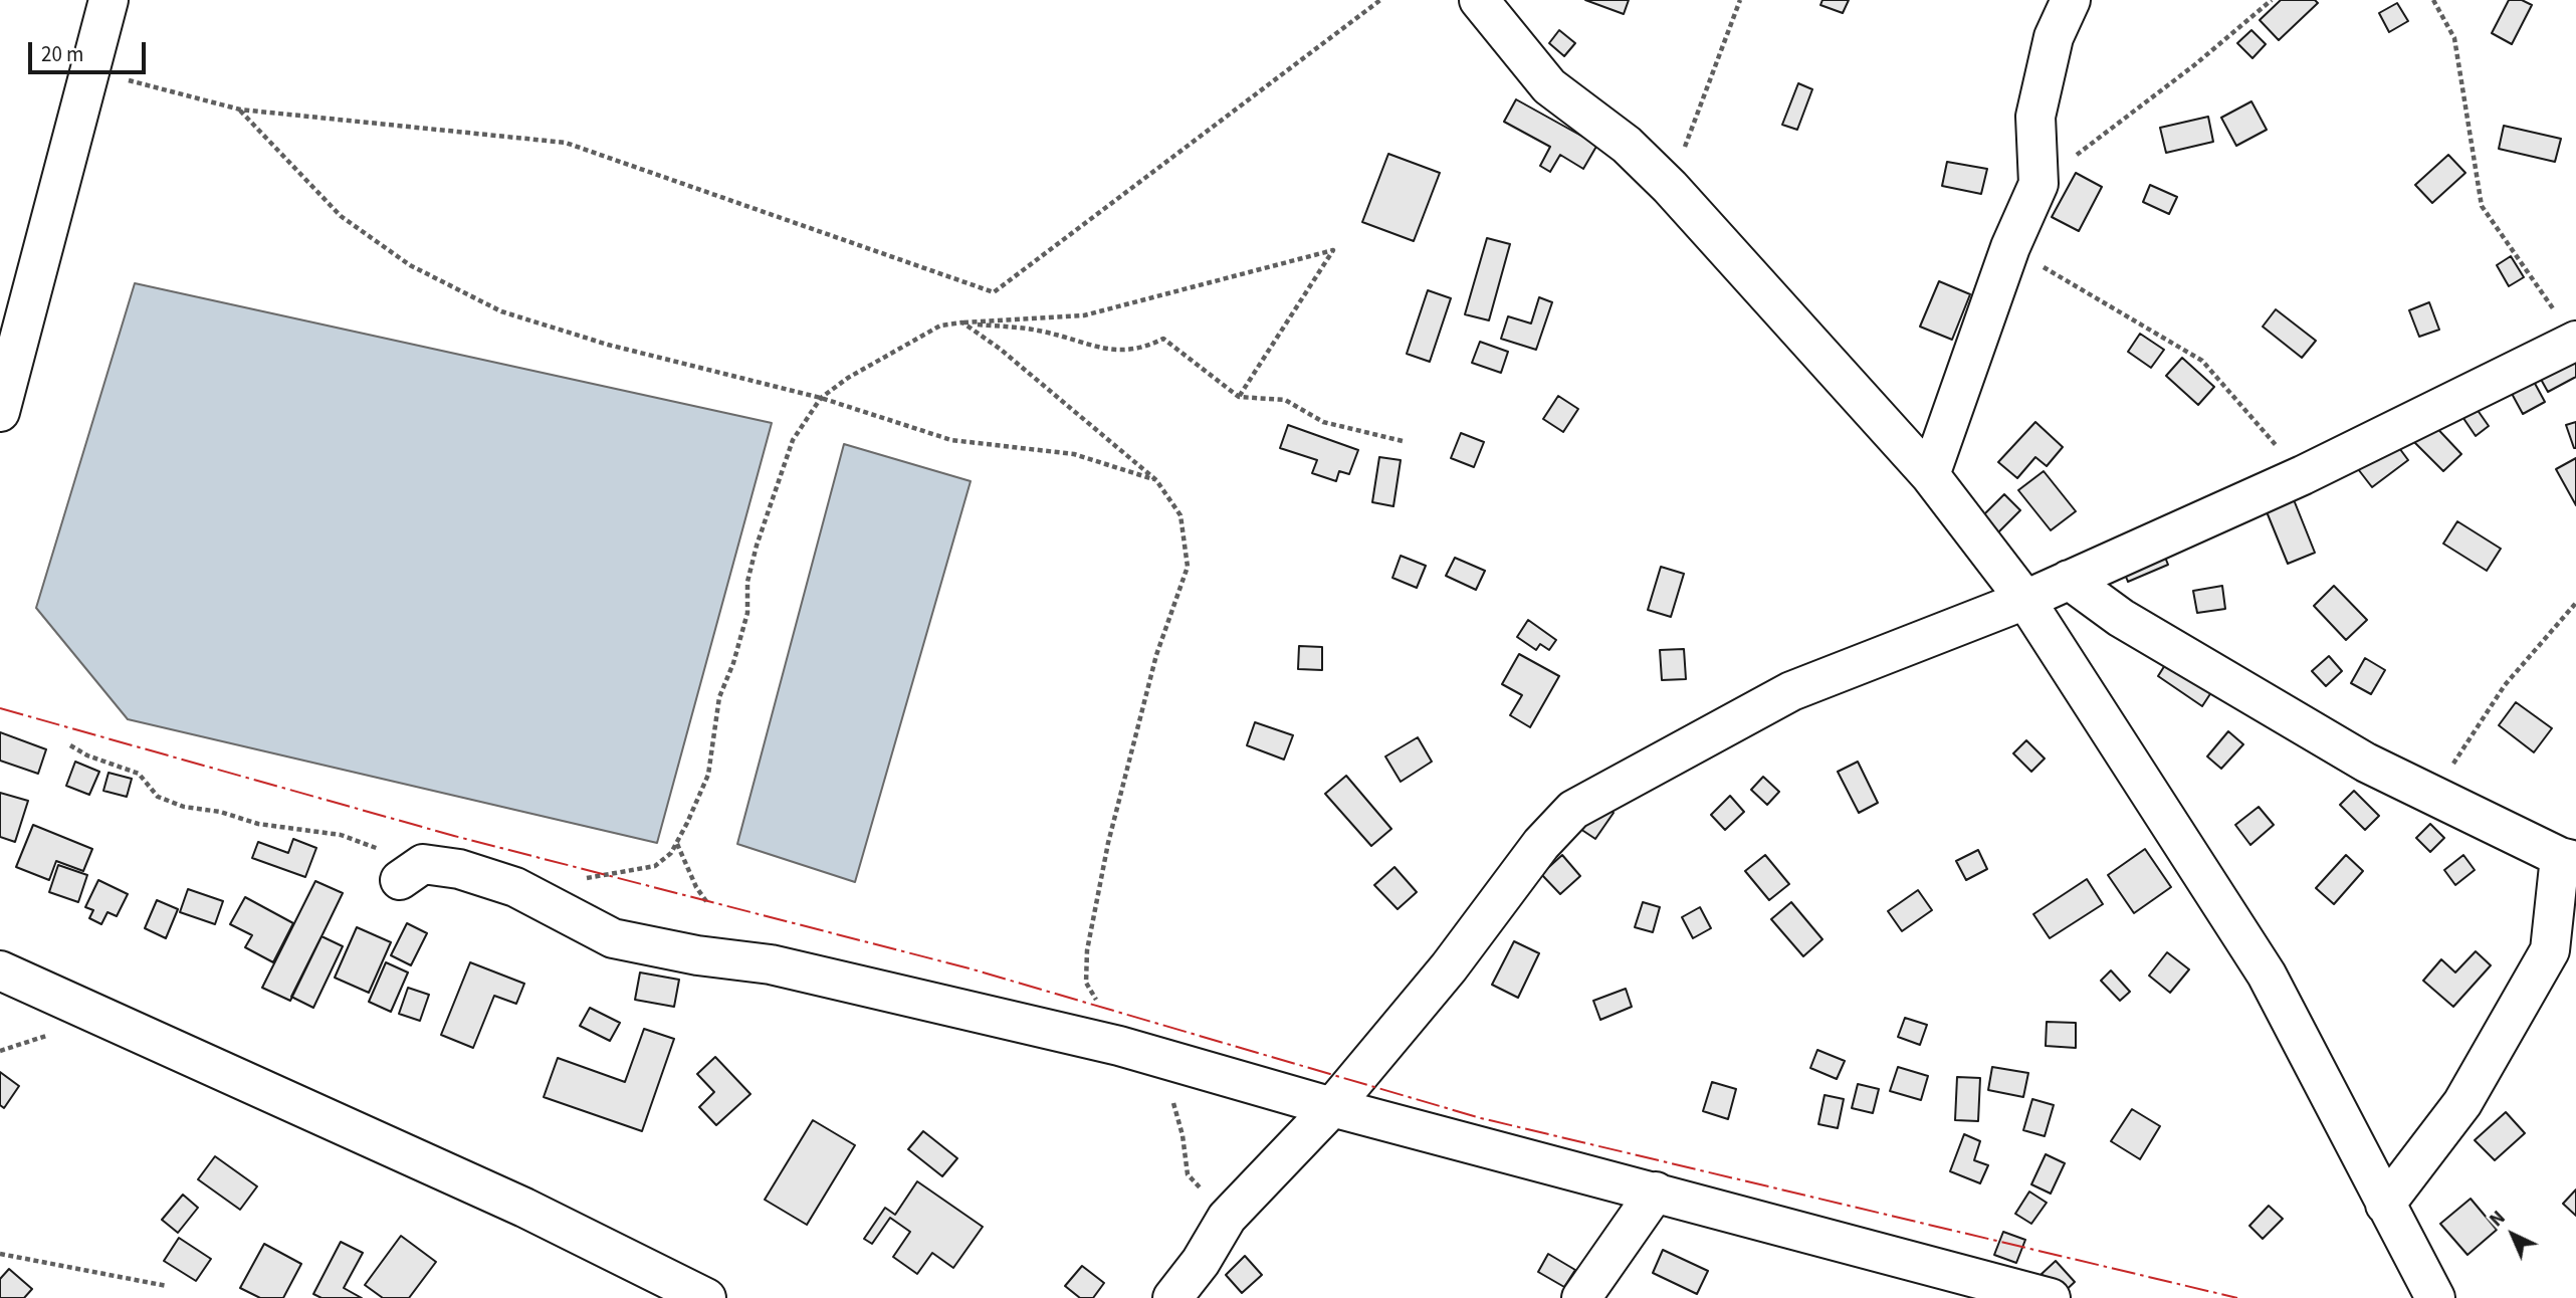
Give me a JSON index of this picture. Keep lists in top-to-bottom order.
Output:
{
  "scale_bar": "20 m",
  "north": "top left"
}
